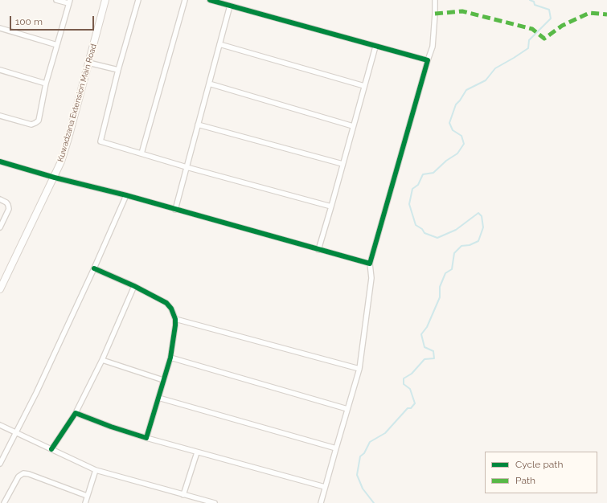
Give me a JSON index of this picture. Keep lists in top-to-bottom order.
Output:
{
  "streets": {
    "street": ["Kuwadzana Extension Main Road"]
  },
  "legend": ["Cycle path", "Path"],
  "scale_bar": "100 m"
}
